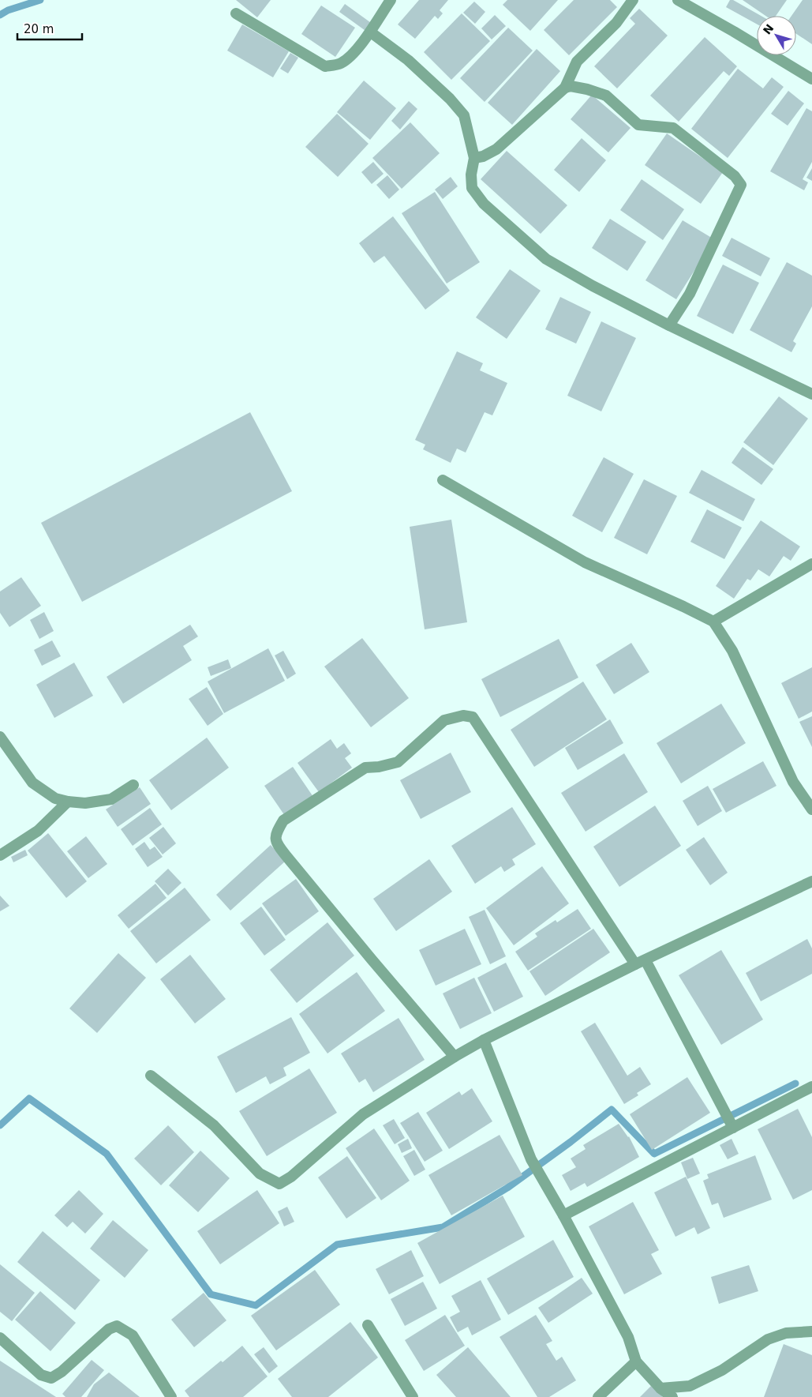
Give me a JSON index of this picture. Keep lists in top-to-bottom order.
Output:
{
  "scale_bar": "20 m",
  "north": "top left"
}
